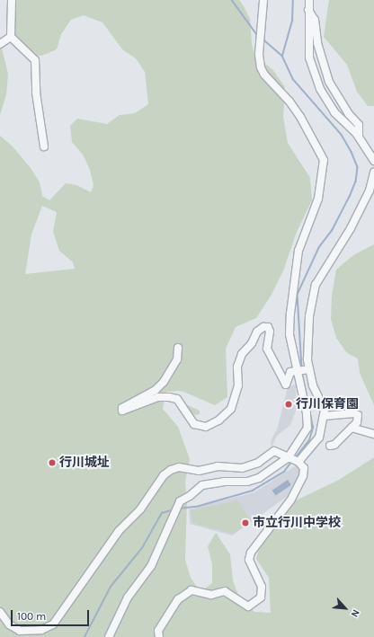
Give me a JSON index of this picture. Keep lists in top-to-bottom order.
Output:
{
  "places": ["行川保育園", "行川城址", "市立行川中学校"],
  "scale_bar": "100 m",
  "north": "bottom right"
}
